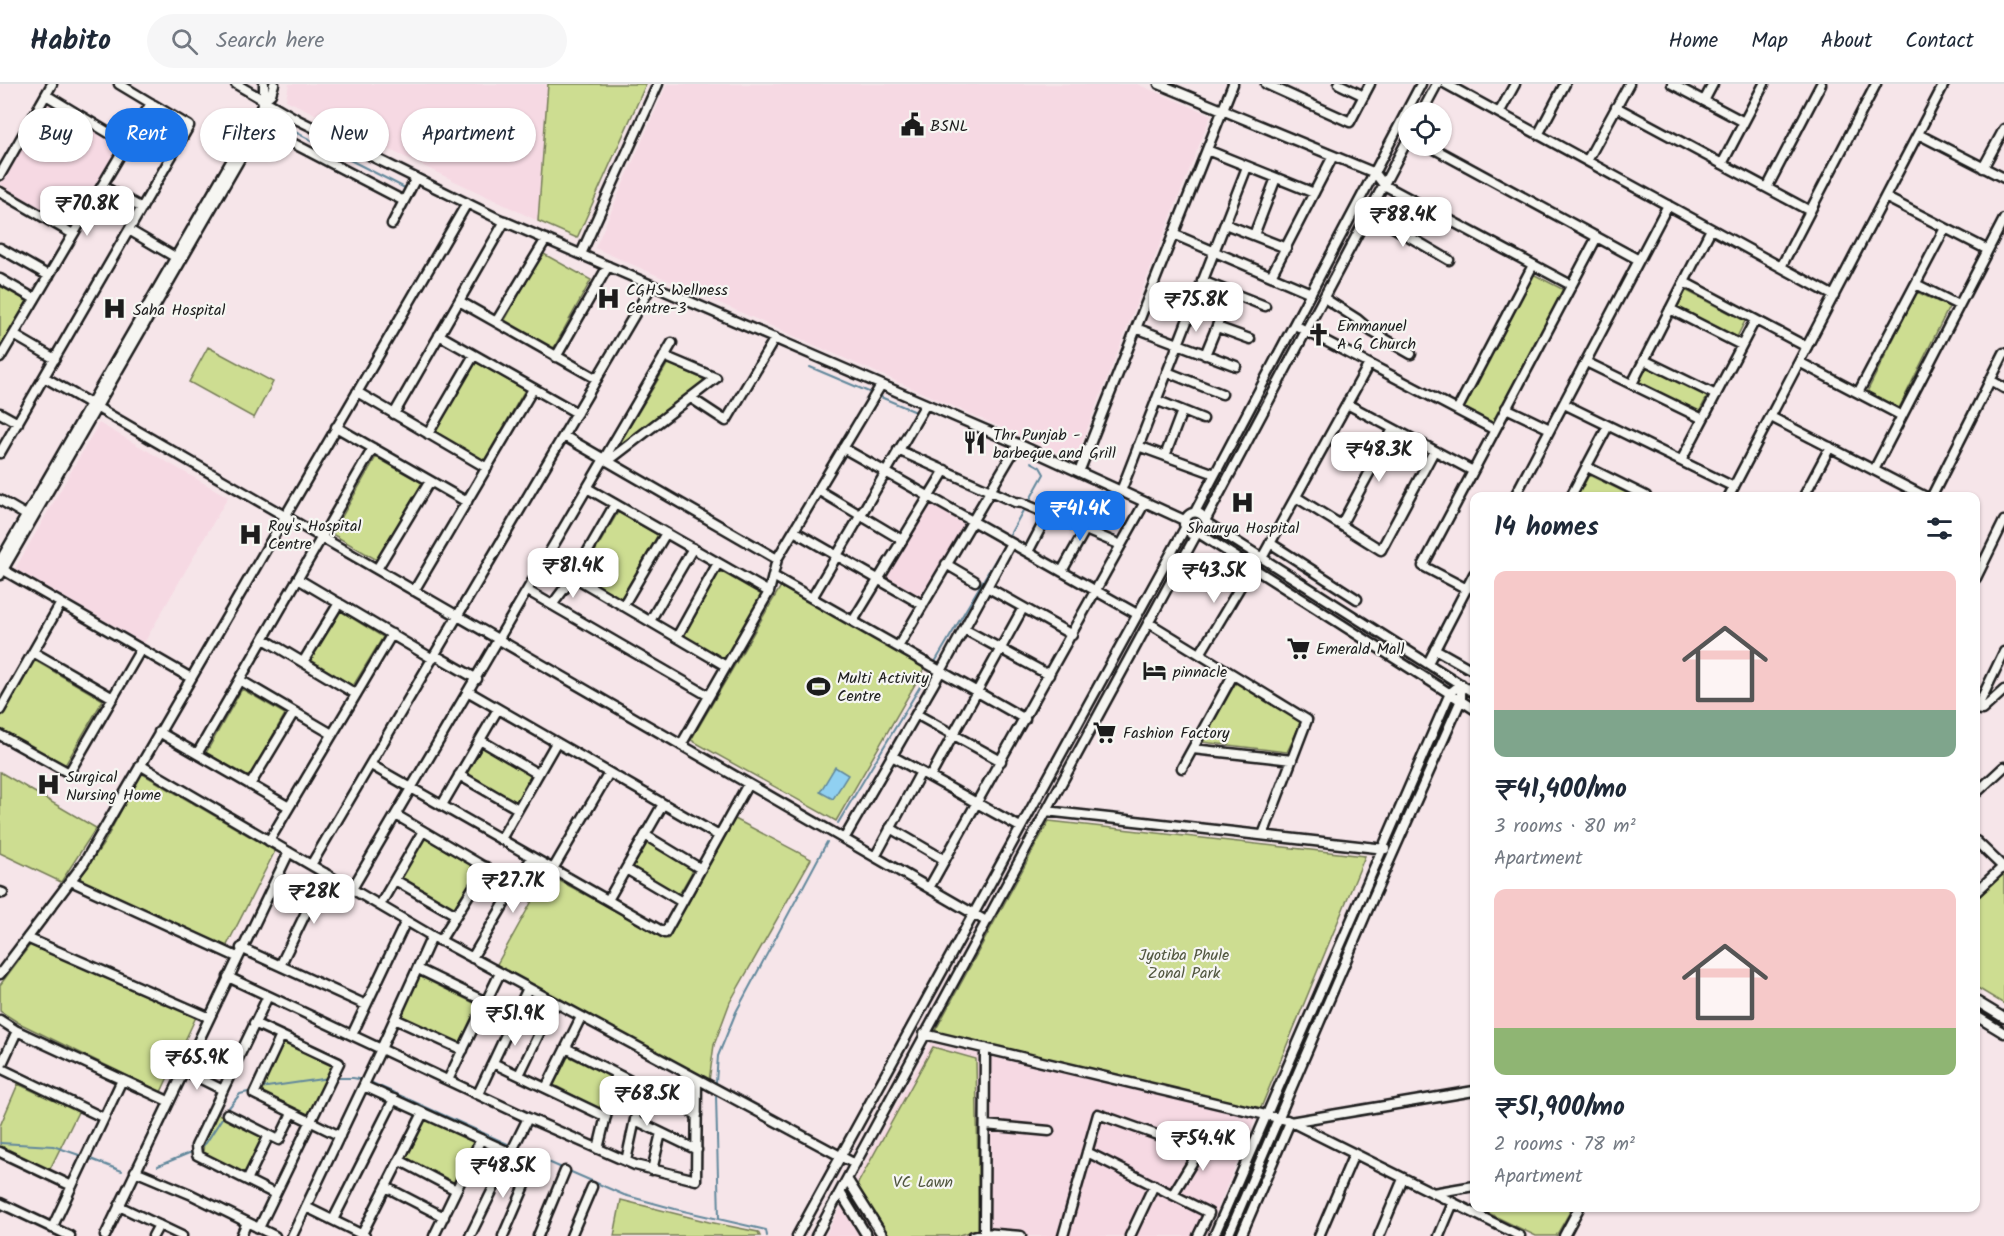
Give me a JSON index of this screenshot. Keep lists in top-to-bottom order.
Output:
{
  "parks": ["Jyotiba Phule Zonal Park", "VC Lawn"],
  "places": {
    "public building": ["BSNL"],
    "hospital": [
      "CGHS Wellness Centre-3",
      "Saha Hospital",
      "Shaurya Hospital",
      "Roy's Hospital Centre",
      "Surgical Nursing Home"
    ],
    "church": ["Emmanuel A G Church"],
    "restaurant": ["Thr Punjab - barbeque and Grill"],
    "supermarket": ["Emerald Mall", "Fashion Factory"],
    "hotel": ["pinnacle"],
    "sports": ["Multi Activity Centre"]
  },
  "page": {
    "header": "Habito",
    "search": "Search here",
    "nav": [
      "Home",
      "Map",
      "About",
      "Contact"
    ],
    "chip": [
      "Buy",
      "Rent",
      "Filters",
      "New",
      "Apartment"
    ],
    "price": [
      "₹70.8K",
      "₹88.4K",
      "₹75.8K",
      "₹48.3K",
      "₹41.4K",
      "₹81.4K",
      "₹43.5K",
      "₹27.7K",
      "₹28K",
      "₹51.9K",
      "₹65.9K",
      "₹68.5K",
      "₹54.4K",
      "₹48.5K"
    ],
    "heading": "14 homes",
    "list": [
      {
        "name": "₹41,400/mo",
        "note": "3 rooms · 80 m² · Apartment"
      },
      {
        "name": "₹51,900/mo",
        "note": "2 rooms · 78 m² · Apartment"
      }
    ]
  }
}
